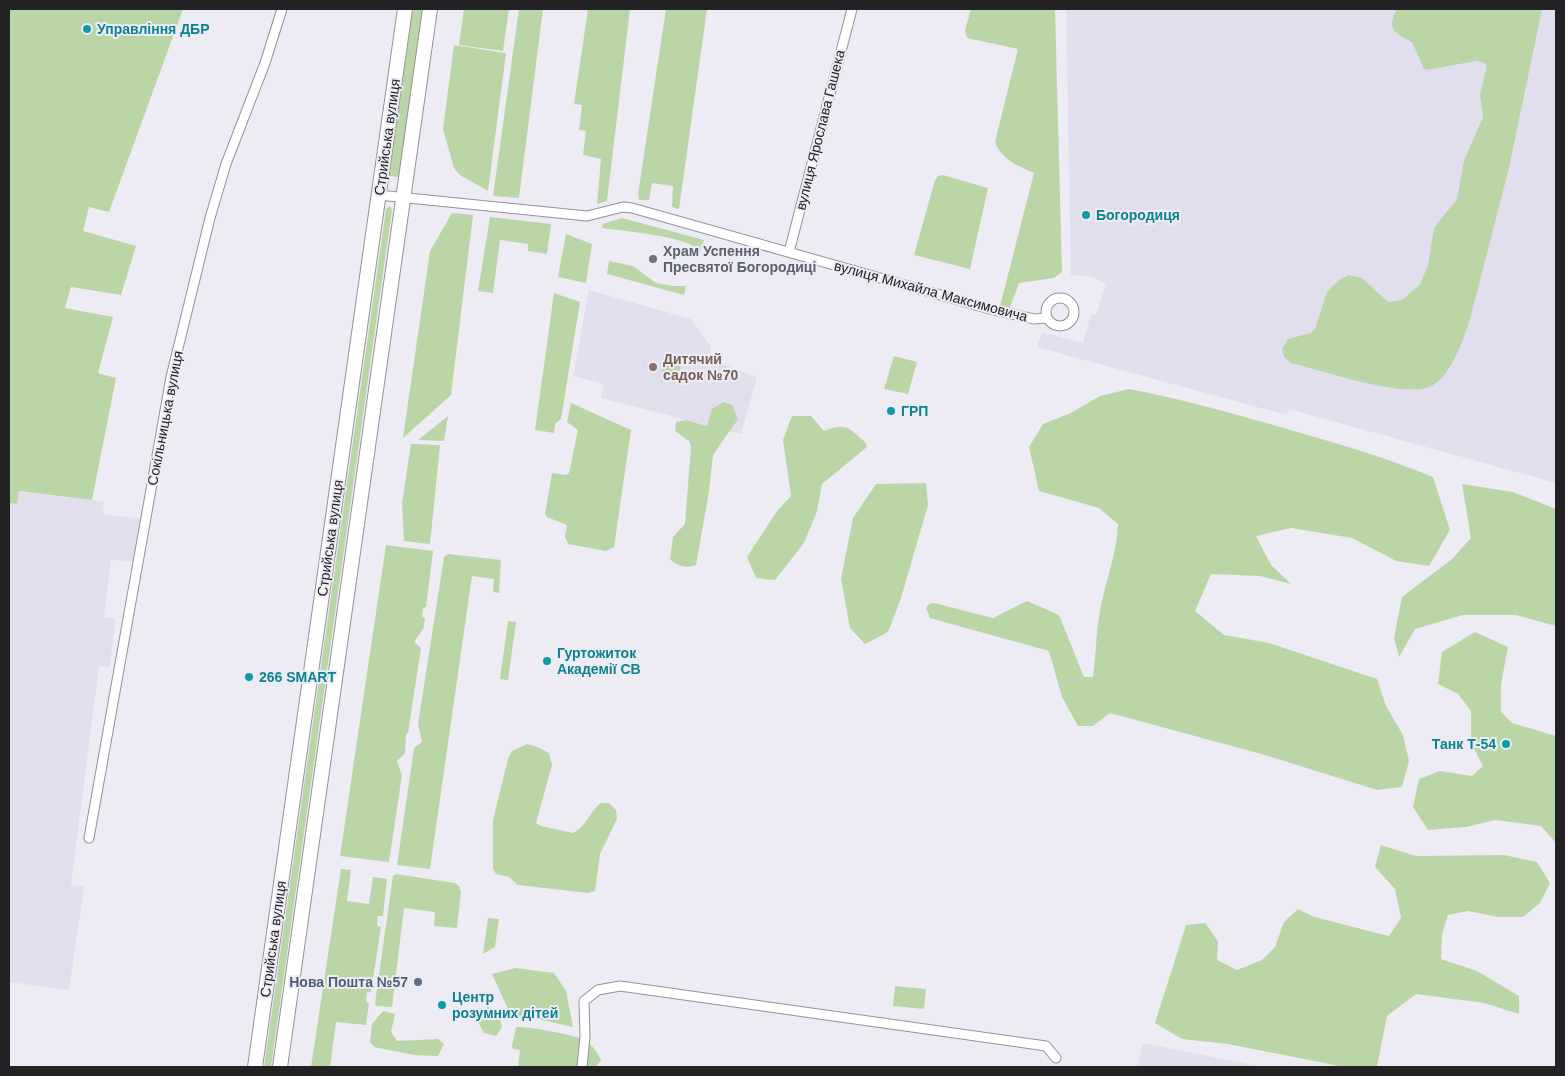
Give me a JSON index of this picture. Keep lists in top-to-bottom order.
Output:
{
  "streets": {
    "main road": ["Стрийська вулиця"],
    "street": ["вулиця Ярослава Гашека", "вулиця Михайла Максимовича", "Сокільницька вулиця"]
  },
  "crossings": [
    ["вулиця Ярослава Гашека", "вулиця Михайла Максимовича"],
    ["Стрийська вулиця", "вулиця Михайла Максимовича"]
  ],
  "places": [
    "Управління ДБР",
    "Богородиця",
    "Храм Успення Пресвятої Богородиці",
    "Дитячий садок №70",
    "ГРП",
    "Гуртожиток Академії СВ",
    "266 SMART",
    "Танк Т-54",
    "Нова Пошта №57",
    "Центр розумних дітей"
  ]
}
